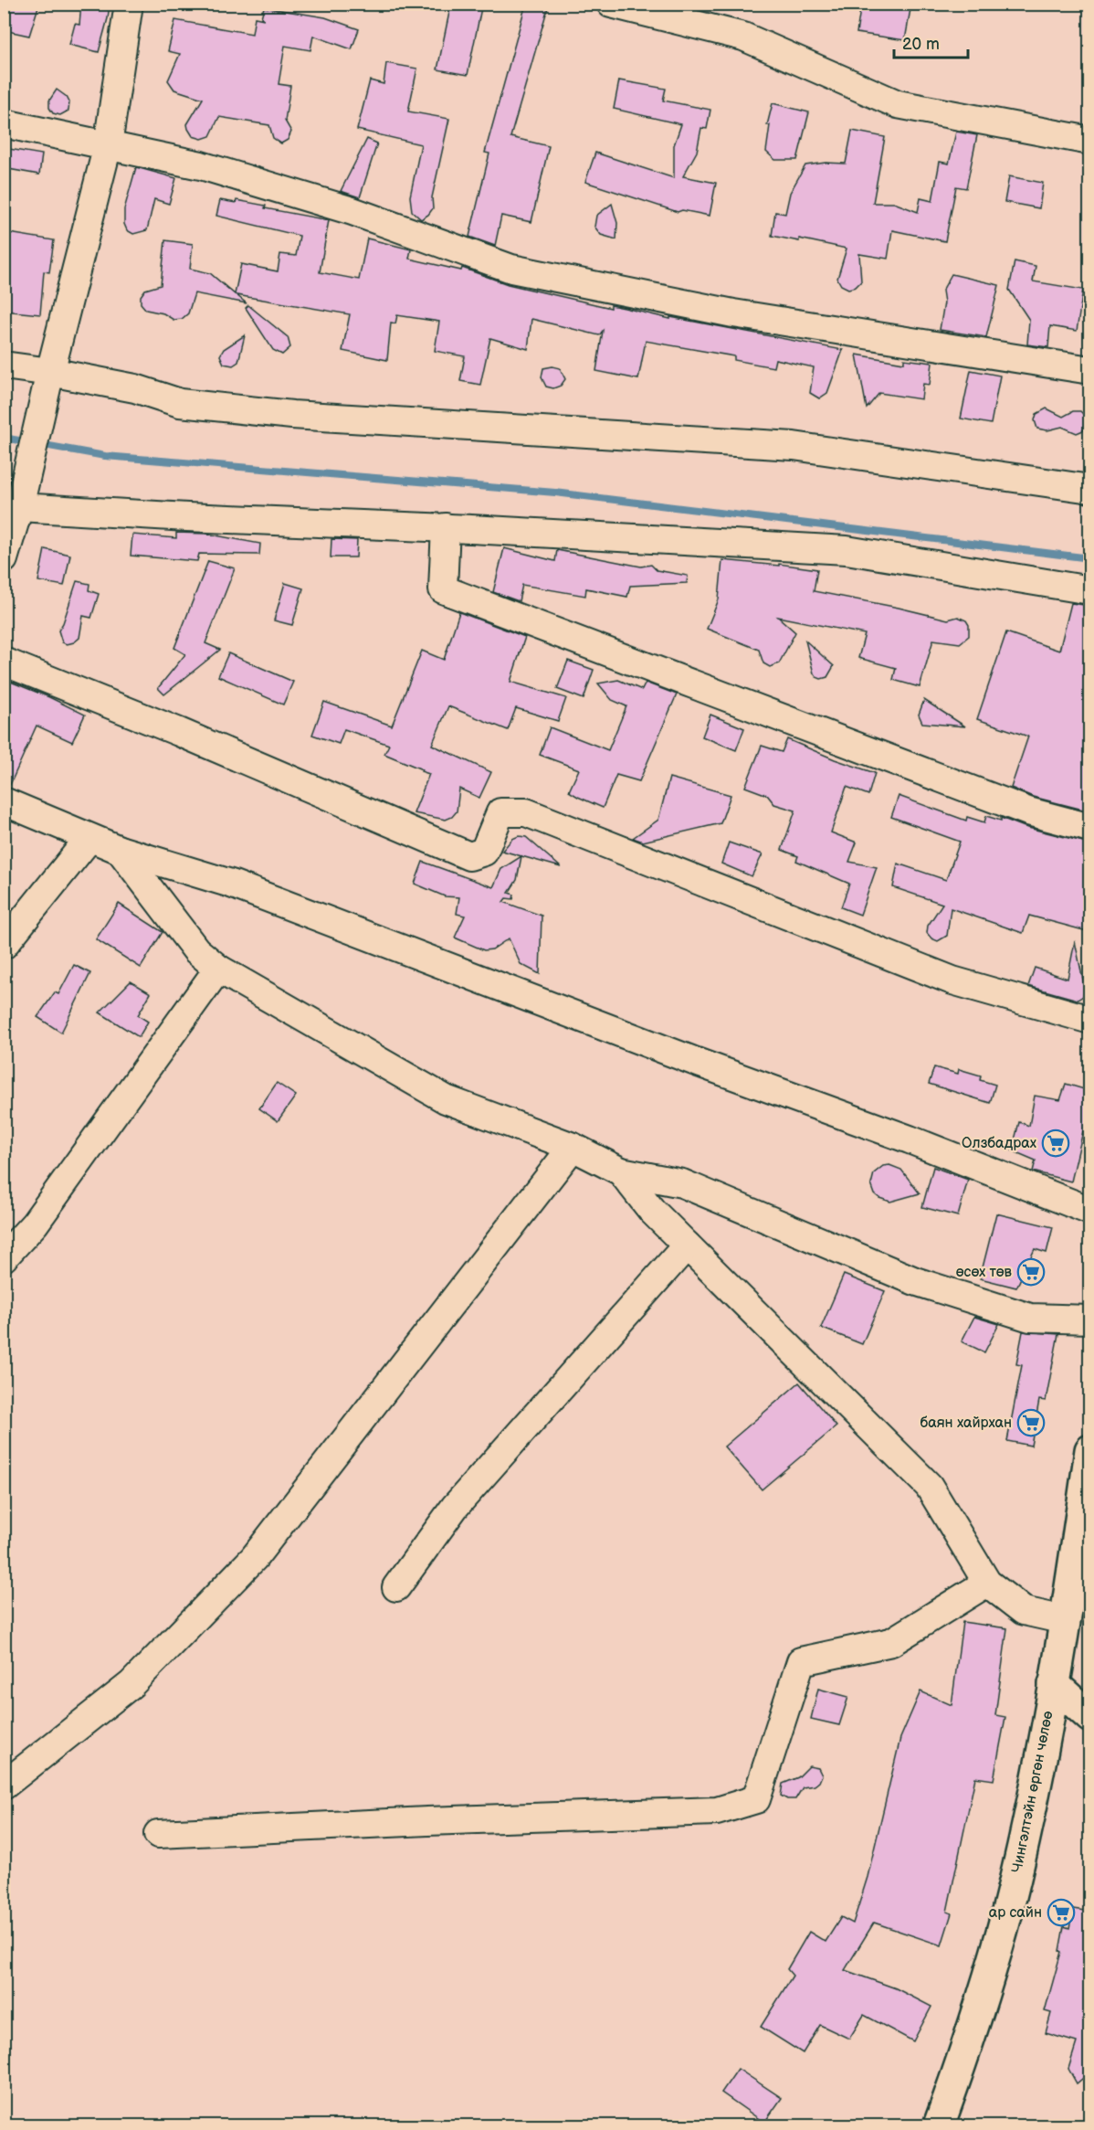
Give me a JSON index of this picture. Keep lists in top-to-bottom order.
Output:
{
  "streets": {
    "main road": ["Чингэлтэйн өргөн чөлөө"]
  },
  "places": {
    "supermarket": [
      "Олзбадрах",
      "өсөх төв",
      "баян хайрхан",
      "ар сайн"
    ]
  },
  "scale_bar": "20 m"
}
